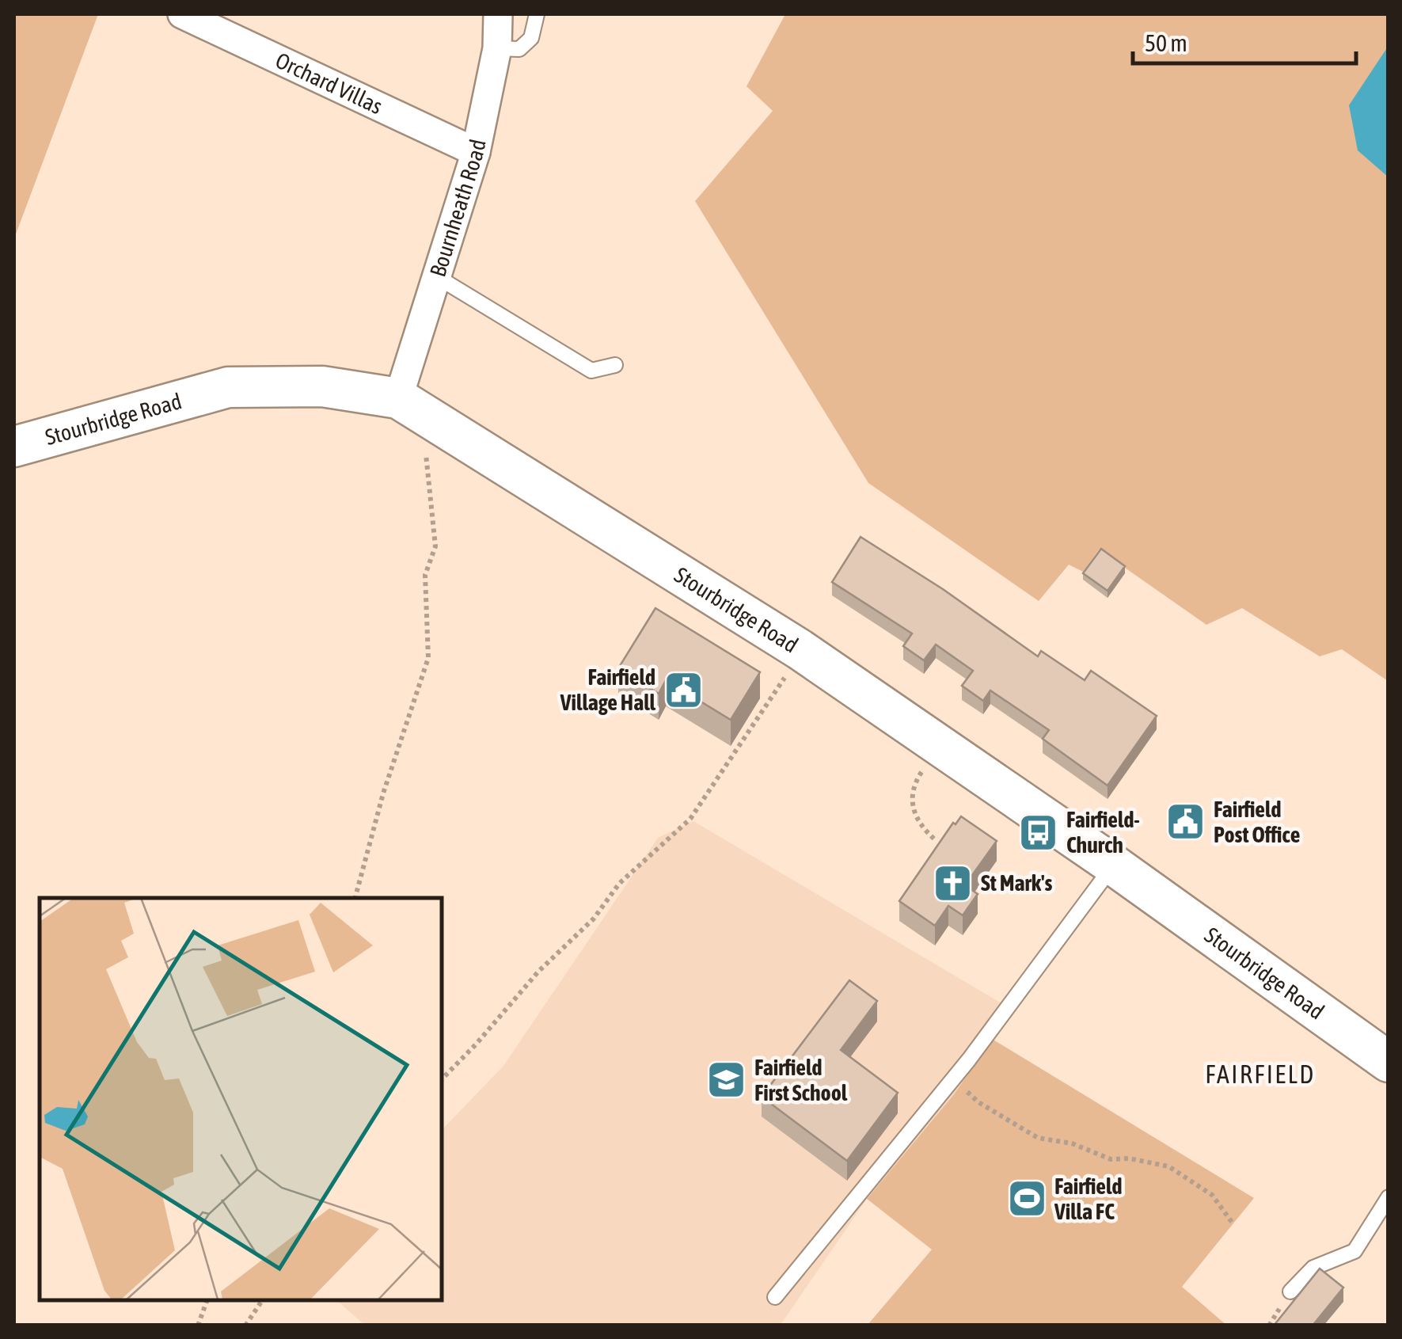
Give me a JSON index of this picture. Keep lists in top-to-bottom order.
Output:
{
  "streets": {
    "main road": ["Stourbridge Road"],
    "street": ["Orchard Villas", "Bournheath Road"]
  },
  "crossings": [
    ["Orchard Villas", "Bournheath Road"],
    ["Bournheath Road", "Stourbridge Road"]
  ],
  "districts": ["FAIRFIELD"],
  "places": {
    "public building": ["Fairfield Village Hall", "Fairfield Post Office"],
    "bus stop": ["Fairfield- Church"],
    "church": ["St Mark's"],
    "school or university": ["Fairfield First School"],
    "sports": ["Fairfield Villa FC"]
  },
  "scale_bar": "50 m"
}
